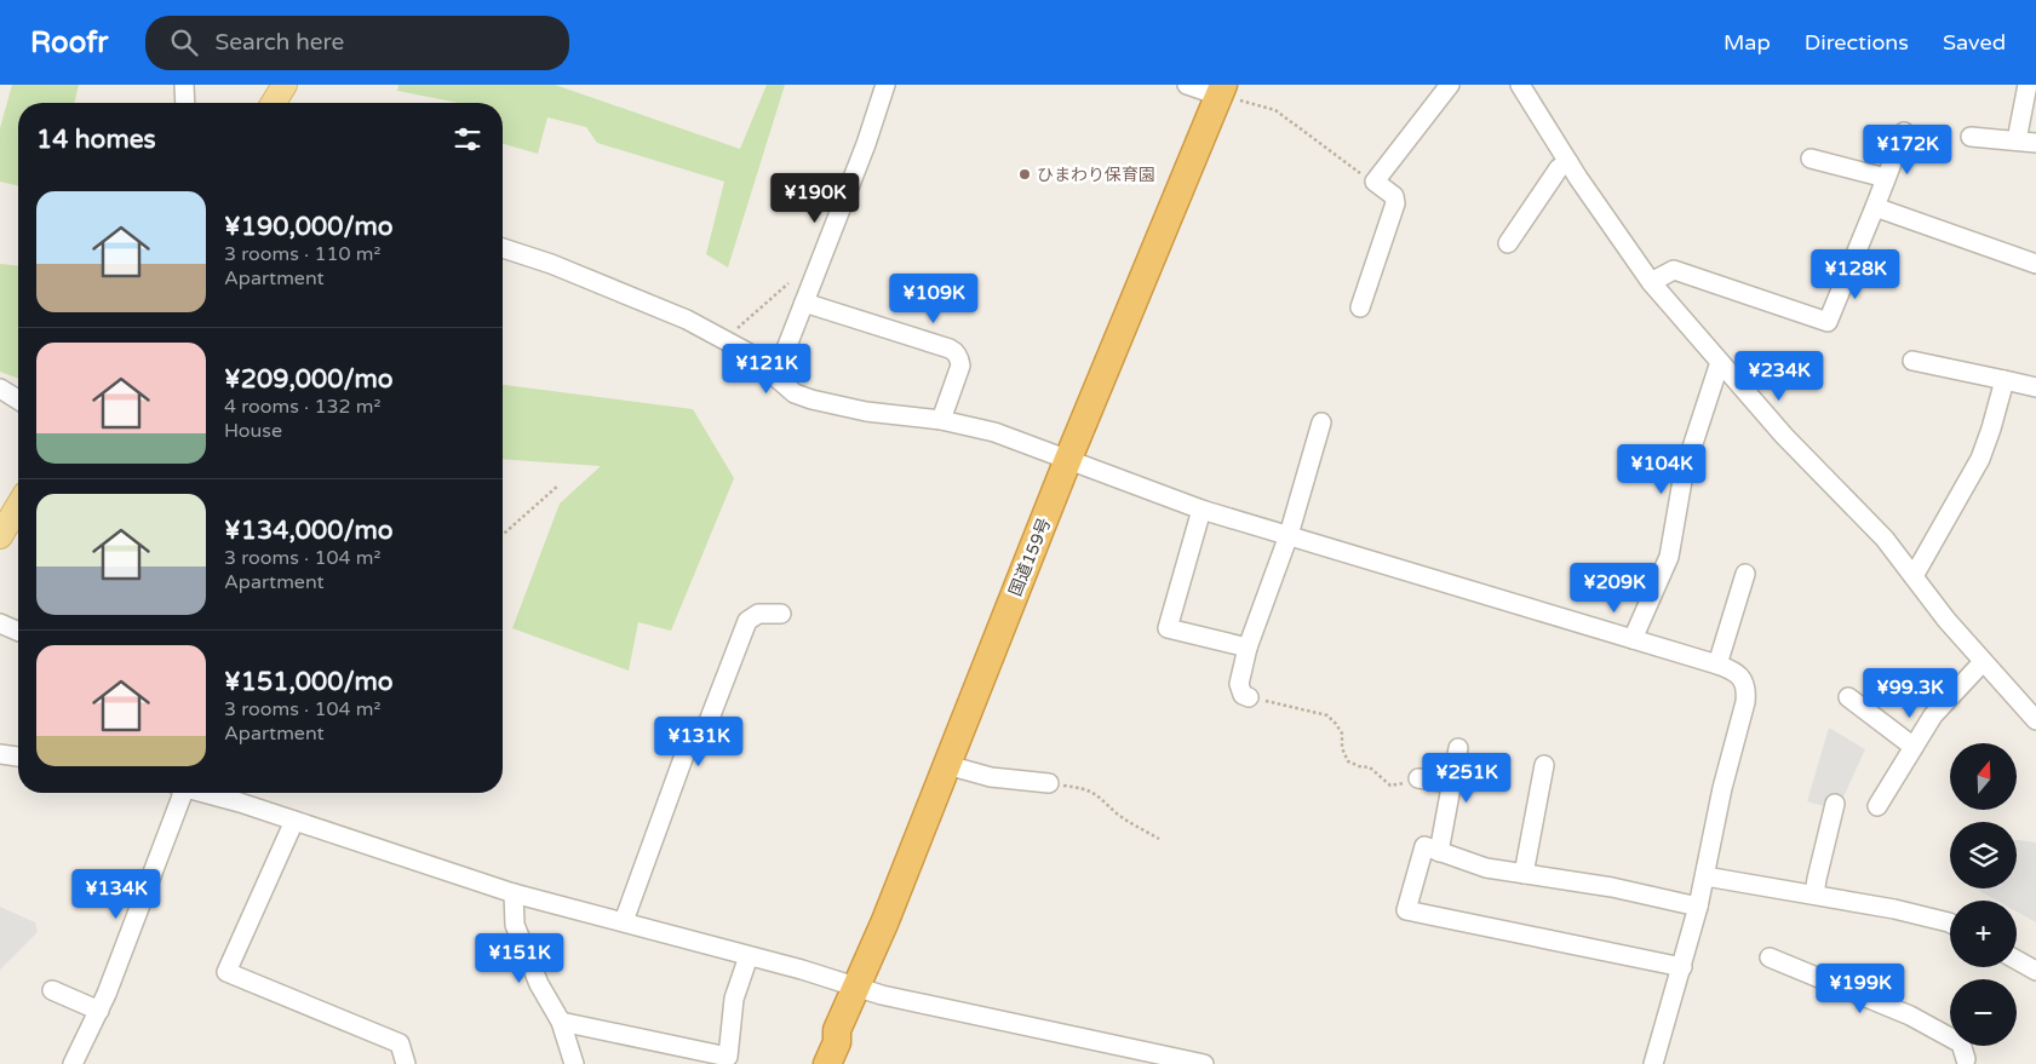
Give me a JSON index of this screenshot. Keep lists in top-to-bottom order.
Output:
{
  "streets": {
    "highway": ["国道159号"]
  },
  "places": ["ひまわり保育園"],
  "north": "top",
  "page": {
    "header": "Roofr",
    "search": "Search here",
    "nav": ["Map", "Directions", "Saved"],
    "heading": "14 homes",
    "price": [
      "¥172K",
      "¥190K",
      "¥128K",
      "¥109K",
      "¥121K",
      "¥234K",
      "¥104K",
      "¥209K",
      "¥99.3K",
      "¥131K",
      "¥251K",
      "¥134K",
      "¥151K",
      "¥199K"
    ],
    "list": [
      {
        "name": "¥190,000/mo",
        "note": "3 rooms · 110 m² · Apartment"
      },
      {
        "name": "¥209,000/mo",
        "note": "4 rooms · 132 m² · House"
      },
      {
        "name": "¥134,000/mo",
        "note": "3 rooms · 104 m² · Apartment"
      },
      {
        "name": "¥151,000/mo",
        "note": "3 rooms · 104 m² · Apartment"
      }
    ],
    "map_buttons": ["+", "−"]
  }
}
